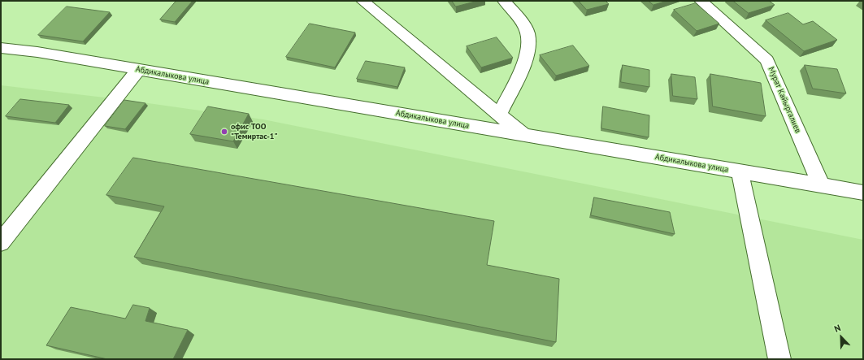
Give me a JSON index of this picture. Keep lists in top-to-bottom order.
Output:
{
  "streets": {
    "street": ["Абдикалыкова улица", "Мурат Кайыргалиев"]
  },
  "crossings": [
    ["Абдикалыкова улица", "Мурат Кайыргалиев"]
  ],
  "places": ["офис ТОО \"Темиртас-1\""],
  "north": "top left"
}
